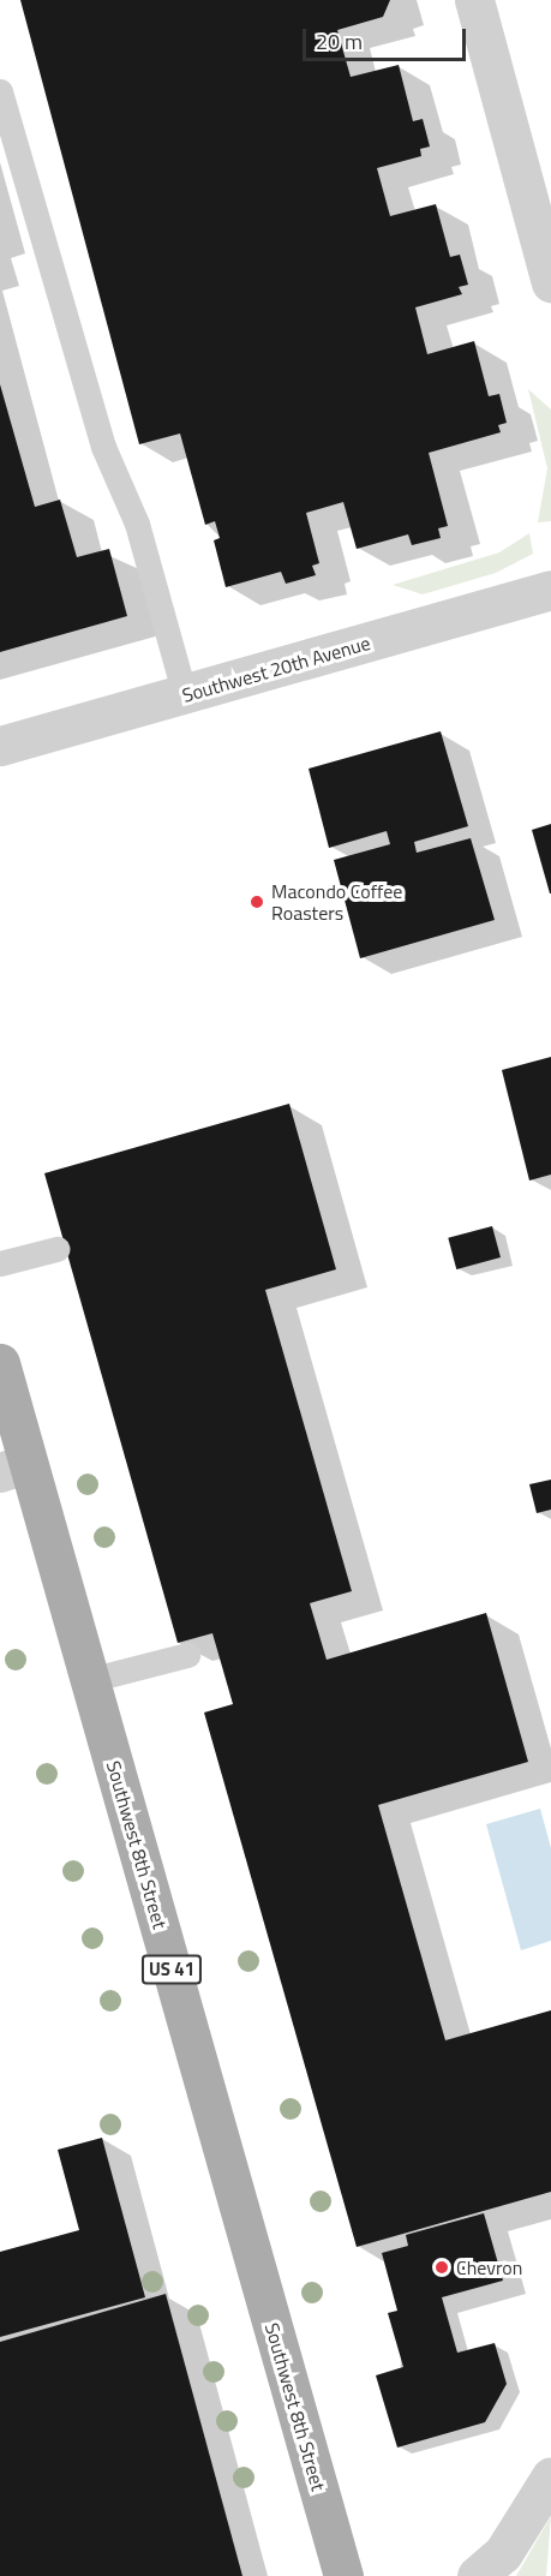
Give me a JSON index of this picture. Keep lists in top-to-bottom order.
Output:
{
  "streets": {
    "main road": ["Southwest 8th Street", "US 41"],
    "street": ["Southwest 20th Avenue"]
  },
  "places": ["Macondo Coffee Roasters", "Chevron"],
  "scale_bar": "20 m"
}
